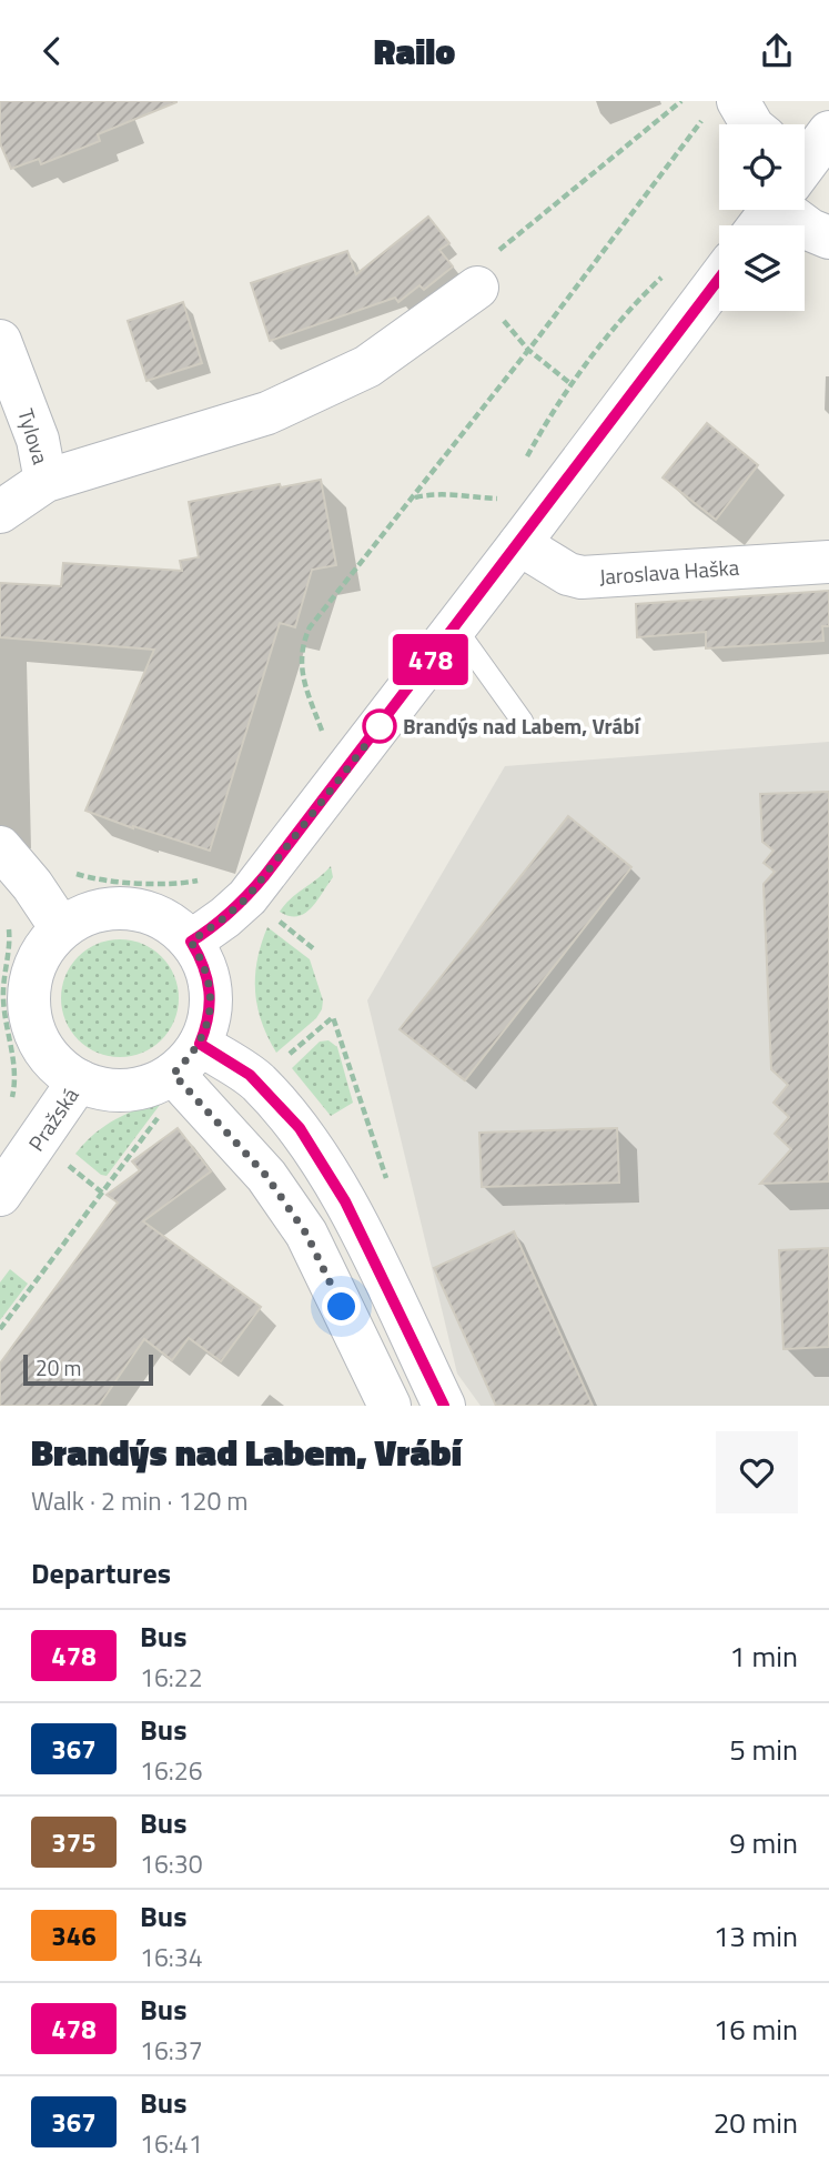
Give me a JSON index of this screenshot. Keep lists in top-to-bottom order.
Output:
{
  "streets": {
    "main road": ["Tylova", "Jaroslava Haška", "Pražská"]
  },
  "places": ["Brandýs nad Labem, Vrábí"],
  "lines": ["bus line 478"],
  "scale_bar": "20 m",
  "page": {
    "header": "Railo",
    "on_map": "478",
    "scale": "20 m",
    "heading": [
      ["Brandýs nad Labem, Vrábí", "Walk · 2 min · 120 m"],
      "Departures"
    ],
    "list": [
      {
        "mark": "478",
        "name": "Bus",
        "note": "16:22",
        "value": "1 min"
      },
      {
        "mark": "367",
        "name": "Bus",
        "note": "16:26",
        "value": "5 min"
      },
      {
        "mark": "375",
        "name": "Bus",
        "note": "16:30",
        "value": "9 min"
      },
      {
        "mark": "346",
        "name": "Bus",
        "note": "16:34",
        "value": "13 min"
      },
      {
        "mark": "478",
        "name": "Bus",
        "note": "16:37",
        "value": "16 min"
      },
      {
        "mark": "367",
        "name": "Bus",
        "note": "16:41",
        "value": "20 min"
      }
    ]
  }
}
